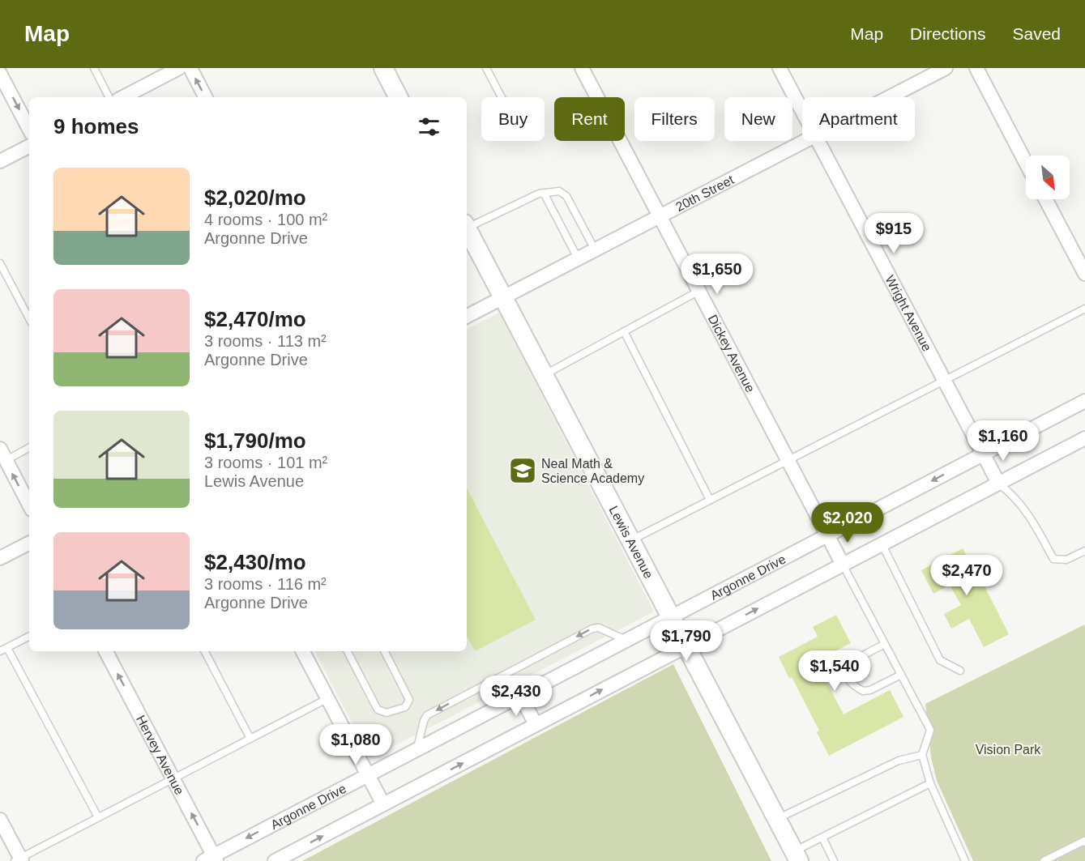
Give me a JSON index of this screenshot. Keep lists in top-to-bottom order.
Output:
{
  "streets": {
    "main road": ["Lewis Avenue"],
    "street": [
      "20th Street",
      "Wright Avenue",
      "Dickey Avenue",
      "Argonne Drive",
      "Hervey Avenue"
    ]
  },
  "crossings": [
    ["20th Street", "Dickey Avenue"],
    ["20th Street", "Lewis Avenue"],
    ["Wright Avenue", "Argonne Drive"],
    ["Dickey Avenue", "Argonne Drive"],
    ["Lewis Avenue", "Argonne Drive"],
    ["Argonne Drive", "Hervey Avenue"]
  ],
  "one_way": ["Hervey Avenue"],
  "parks": ["Vision Park"],
  "places": {
    "school or university": ["Neal Math & Science Academy"]
  },
  "north": "bottom right",
  "page": {
    "header": "Map",
    "nav": ["Map", "Directions", "Saved"],
    "chip": [
      "Buy",
      "Rent",
      "Filters",
      "New",
      "Apartment"
    ],
    "heading": "9 homes",
    "list": [
      {
        "name": "$2,020/mo",
        "note": "4 rooms · 100 m² · Argonne Drive"
      },
      {
        "name": "$2,470/mo",
        "note": "3 rooms · 113 m² · Argonne Drive"
      },
      {
        "name": "$1,790/mo",
        "note": "3 rooms · 101 m² · Lewis Avenue"
      },
      {
        "name": "$2,430/mo",
        "note": "3 rooms · 116 m² · Argonne Drive"
      }
    ],
    "price": [
      "$915",
      "$1,650",
      "$1,160",
      "$2,020",
      "$2,470",
      "$1,790",
      "$1,540",
      "$2,430",
      "$1,080"
    ]
  }
}
